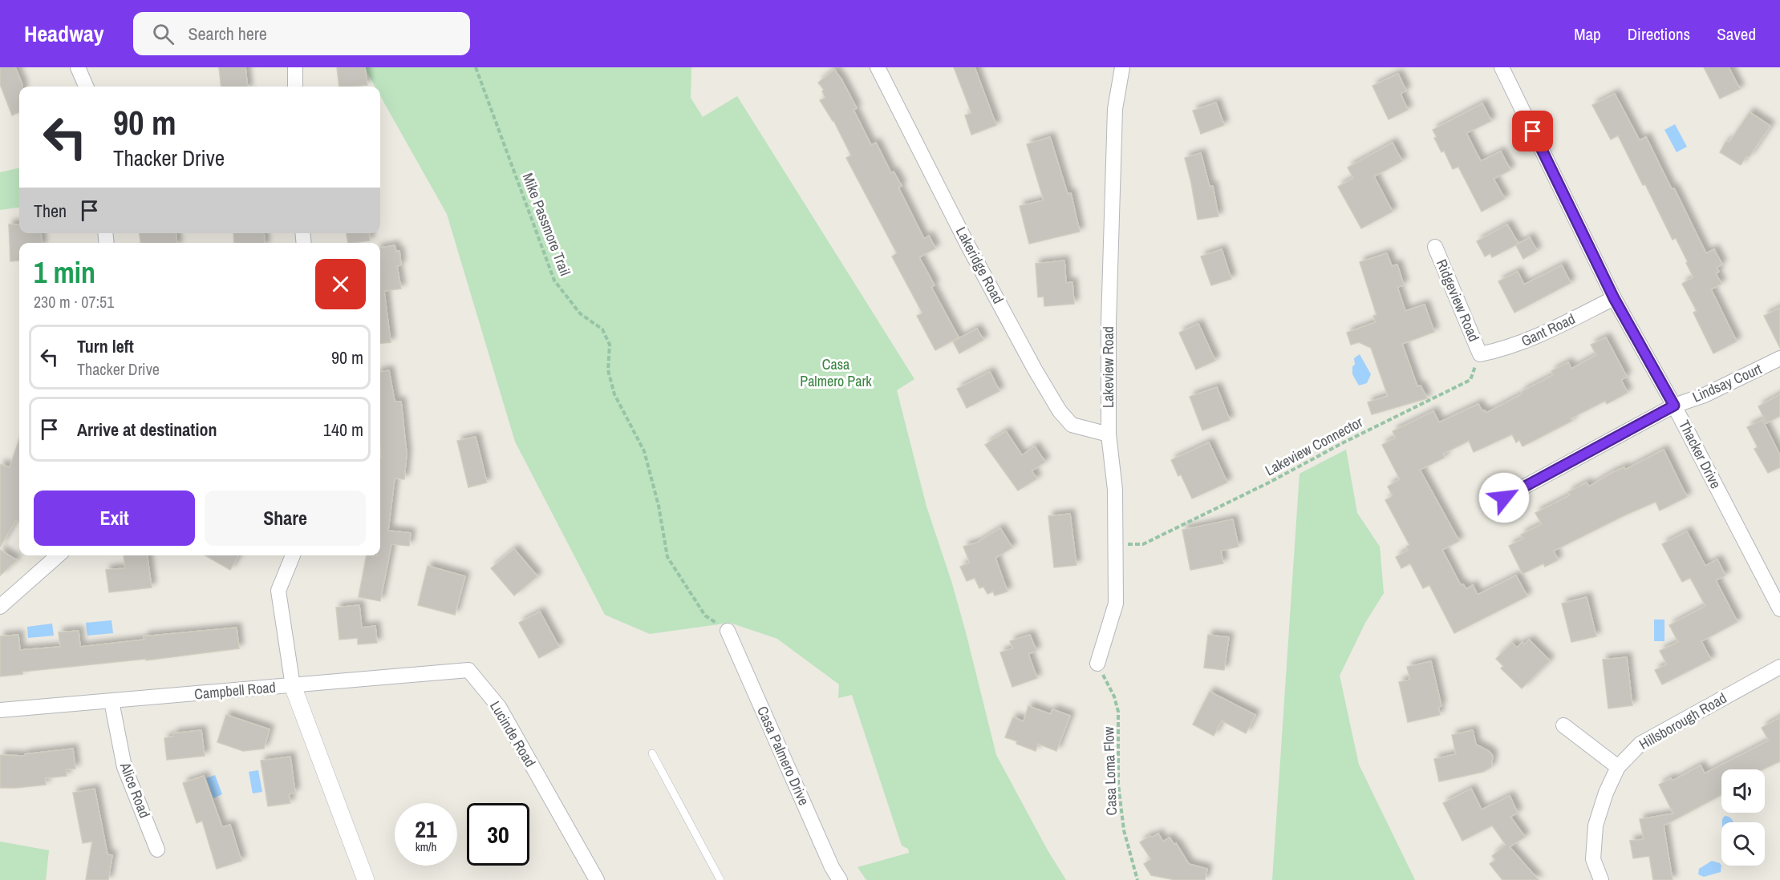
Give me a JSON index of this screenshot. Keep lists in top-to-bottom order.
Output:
{
  "streets": {
    "street": [
      "Lakeridge Road",
      "Ridgeview Road",
      "Gant Road",
      "Lakeview Road",
      "Lindsay Court",
      "Thacker Drive",
      "Campbell Road",
      "Hillsborough Road",
      "Lucinde Road",
      "Casa Palmero Drive",
      "Alice Road"
    ],
    "path": ["Mike Passmore Trail", "Lakeview Connector", "Casa Loma Flow"]
  },
  "crossings": [
    ["Mike Passmore Trail", "Casa Palmero Drive"],
    ["Lakeridge Road", "Lakeview Road"],
    ["Ridgeview Road", "Gant Road"],
    ["Ridgeview Road", "Lakeview Connector"],
    ["Gant Road", "Lakeview Connector"],
    ["Gant Road", "Thacker Drive"],
    ["Lakeview Road", "Casa Loma Flow"],
    ["Lindsay Court", "Thacker Drive"],
    ["Campbell Road", "Lucinde Road"],
    ["Campbell Road", "Alice Road"]
  ],
  "parks": ["Casa Palmero Park"],
  "page": {
    "header": "Headway",
    "search": "Search here",
    "nav": ["Map", "Directions", "Saved"],
    "turn": ["90 m", "Thacker Drive"],
    "then": "Then",
    "heading": ["1 min", "230 m · 07:51"],
    "list": [
      {
        "name": "Turn left",
        "note": "Thacker Drive",
        "value": "90 m"
      },
      {
        "name": "Arrive at destination",
        "value": "140 m"
      }
    ],
    "buttons": ["Exit", "Share"],
    "speed": "21 km/h",
    "limit": "30"
  }
}
